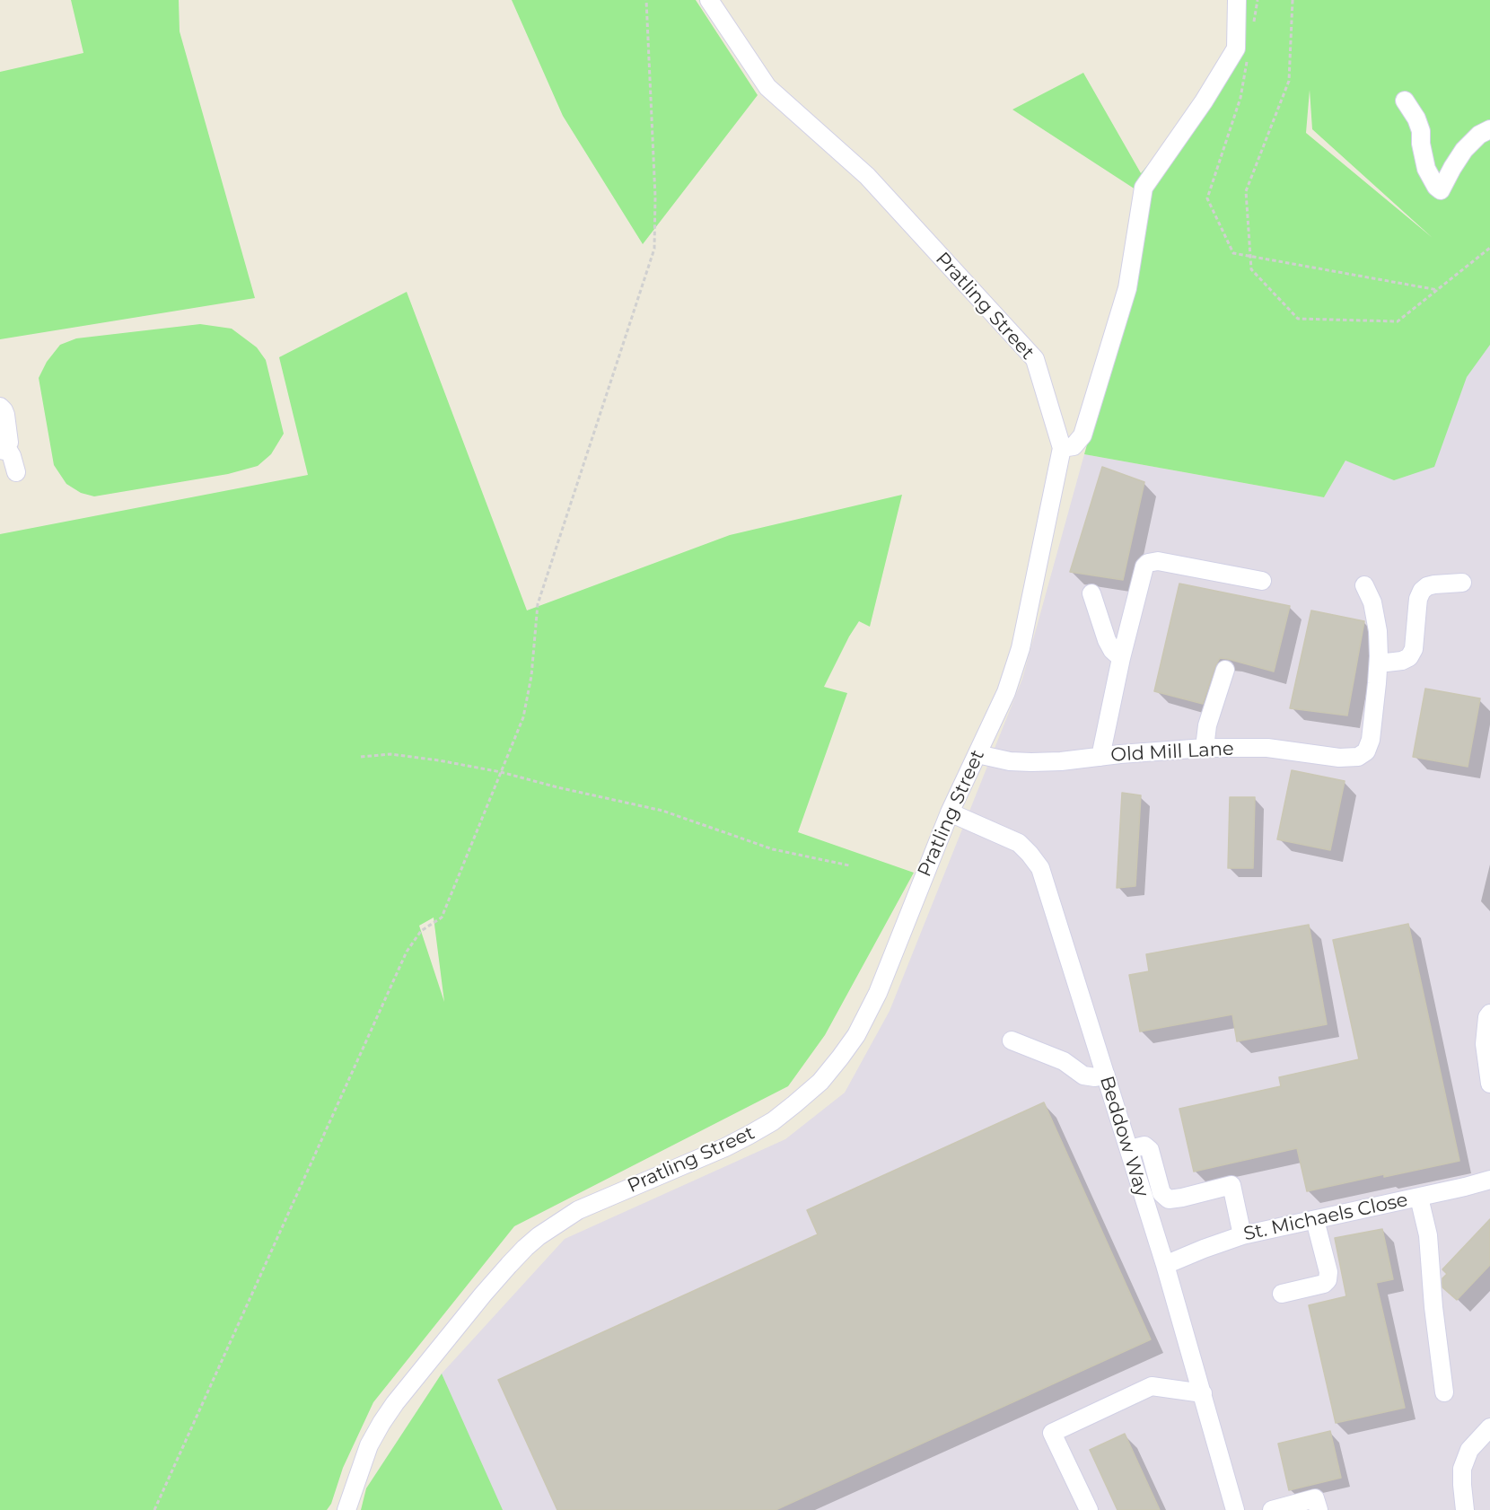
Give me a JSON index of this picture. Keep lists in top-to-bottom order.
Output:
{
  "streets": {
    "street": [
      "Pratling Street",
      "Old Mill Lane",
      "Beddow Way",
      "St. Michaels Close"
    ]
  },
  "crossings": [
    ["Pratling Street", "Old Mill Lane"],
    ["Pratling Street", "Beddow Way"],
    ["Beddow Way", "St. Michaels Close"]
  ]
}
